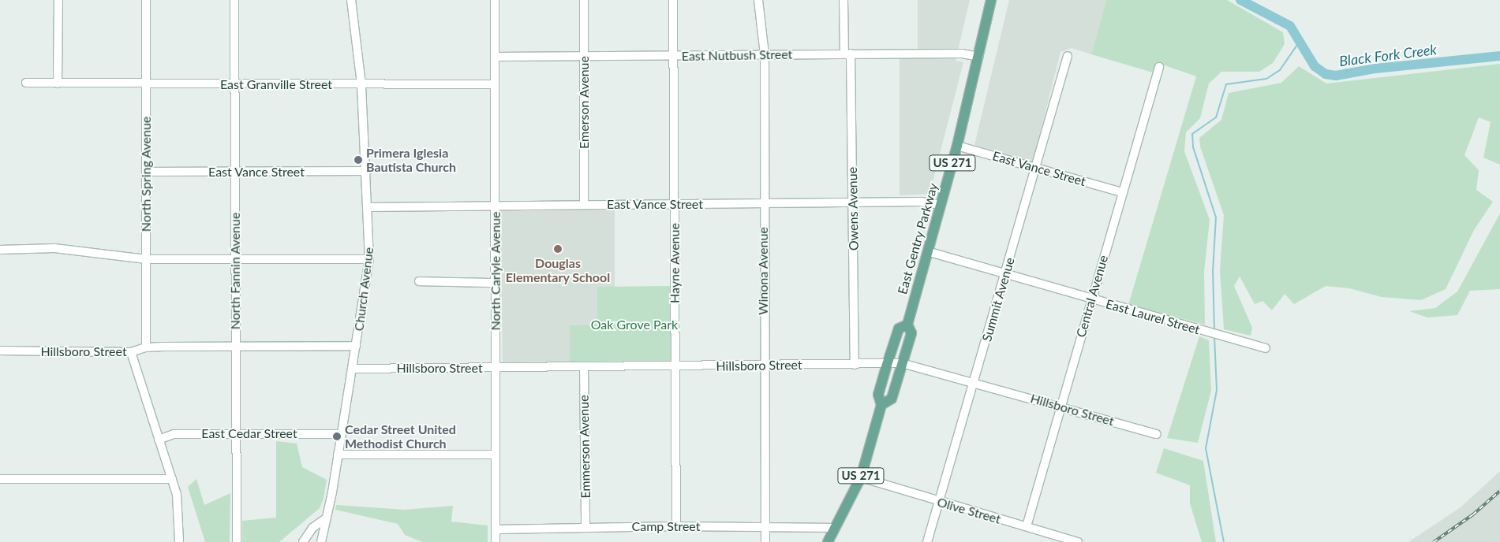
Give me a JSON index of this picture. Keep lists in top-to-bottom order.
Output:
{
  "streets": {
    "main road": ["US 271", "East Gentry Parkway"],
    "street": [
      "East Nutbush Street",
      "East Granville Street",
      "Emerson Avenue",
      "East Vance Street",
      "North Spring Avenue",
      "Owens Avenue",
      "Hayne Avenue",
      "North Fannin Avenue",
      "North Carlyle Avenue",
      "Winona Avenue",
      "Church Avenue",
      "Central Avenue",
      "Summit Avenue",
      "East Laurel Street",
      "Hillsboro Street",
      "East Cedar Street",
      "Emmerson Avenue",
      "Olive Street",
      "Camp Street"
    ]
  },
  "crossings": [
    ["East Nutbush Street", "Emerson Avenue"],
    ["East Nutbush Street", "Owens Avenue"],
    ["East Nutbush Street", "East Gentry Parkway"],
    ["East Nutbush Street", "Hayne Avenue"],
    ["East Nutbush Street", "North Carlyle Avenue"],
    ["East Nutbush Street", "Winona Avenue"],
    ["East Granville Street", "North Spring Avenue"],
    ["East Granville Street", "North Fannin Avenue"],
    ["East Granville Street", "North Carlyle Avenue"],
    ["East Granville Street", "Church Avenue"],
    ["Emerson Avenue", "East Vance Street"],
    ["East Vance Street", "North Spring Avenue"],
    ["East Vance Street", "Owens Avenue"],
    ["East Vance Street", "East Gentry Parkway"],
    ["East Vance Street", "Hayne Avenue"],
    ["East Vance Street", "North Fannin Avenue"],
    ["East Vance Street", "North Carlyle Avenue"],
    ["East Vance Street", "Winona Avenue"],
    ["East Vance Street", "Church Avenue"],
    ["East Vance Street", "Central Avenue"],
    ["East Vance Street", "Summit Avenue"],
    ["North Spring Avenue", "Hillsboro Street"],
    ["Owens Avenue", "Hillsboro Street"],
    ["East Gentry Parkway", "East Laurel Street"],
    ["East Gentry Parkway", "Hillsboro Street"],
    ["East Gentry Parkway", "Olive Street"],
    ["East Gentry Parkway", "Camp Street"],
    ["Hayne Avenue", "Hillsboro Street"],
    ["Hayne Avenue", "Camp Street"],
    ["North Fannin Avenue", "Hillsboro Street"],
    ["North Fannin Avenue", "East Cedar Street"],
    ["North Carlyle Avenue", "Hillsboro Street"],
    ["North Carlyle Avenue", "Camp Street"],
    ["Winona Avenue", "Hillsboro Street"],
    ["Winona Avenue", "Camp Street"],
    ["Church Avenue", "Hillsboro Street"],
    ["Church Avenue", "East Cedar Street"],
    ["Central Avenue", "East Laurel Street"],
    ["Central Avenue", "Hillsboro Street"],
    ["Central Avenue", "Olive Street"],
    ["Summit Avenue", "East Laurel Street"],
    ["Summit Avenue", "Hillsboro Street"],
    ["Summit Avenue", "Olive Street"],
    ["Hillsboro Street", "Emmerson Avenue"],
    ["Emmerson Avenue", "Camp Street"]
  ],
  "water": ["Black Fork Creek"],
  "parks": ["Oak Grove Park"],
  "places": ["Primera Iglesia Bautista Church", "Douglas Elementary School", "Cedar Street United Methodist Church"]
}
